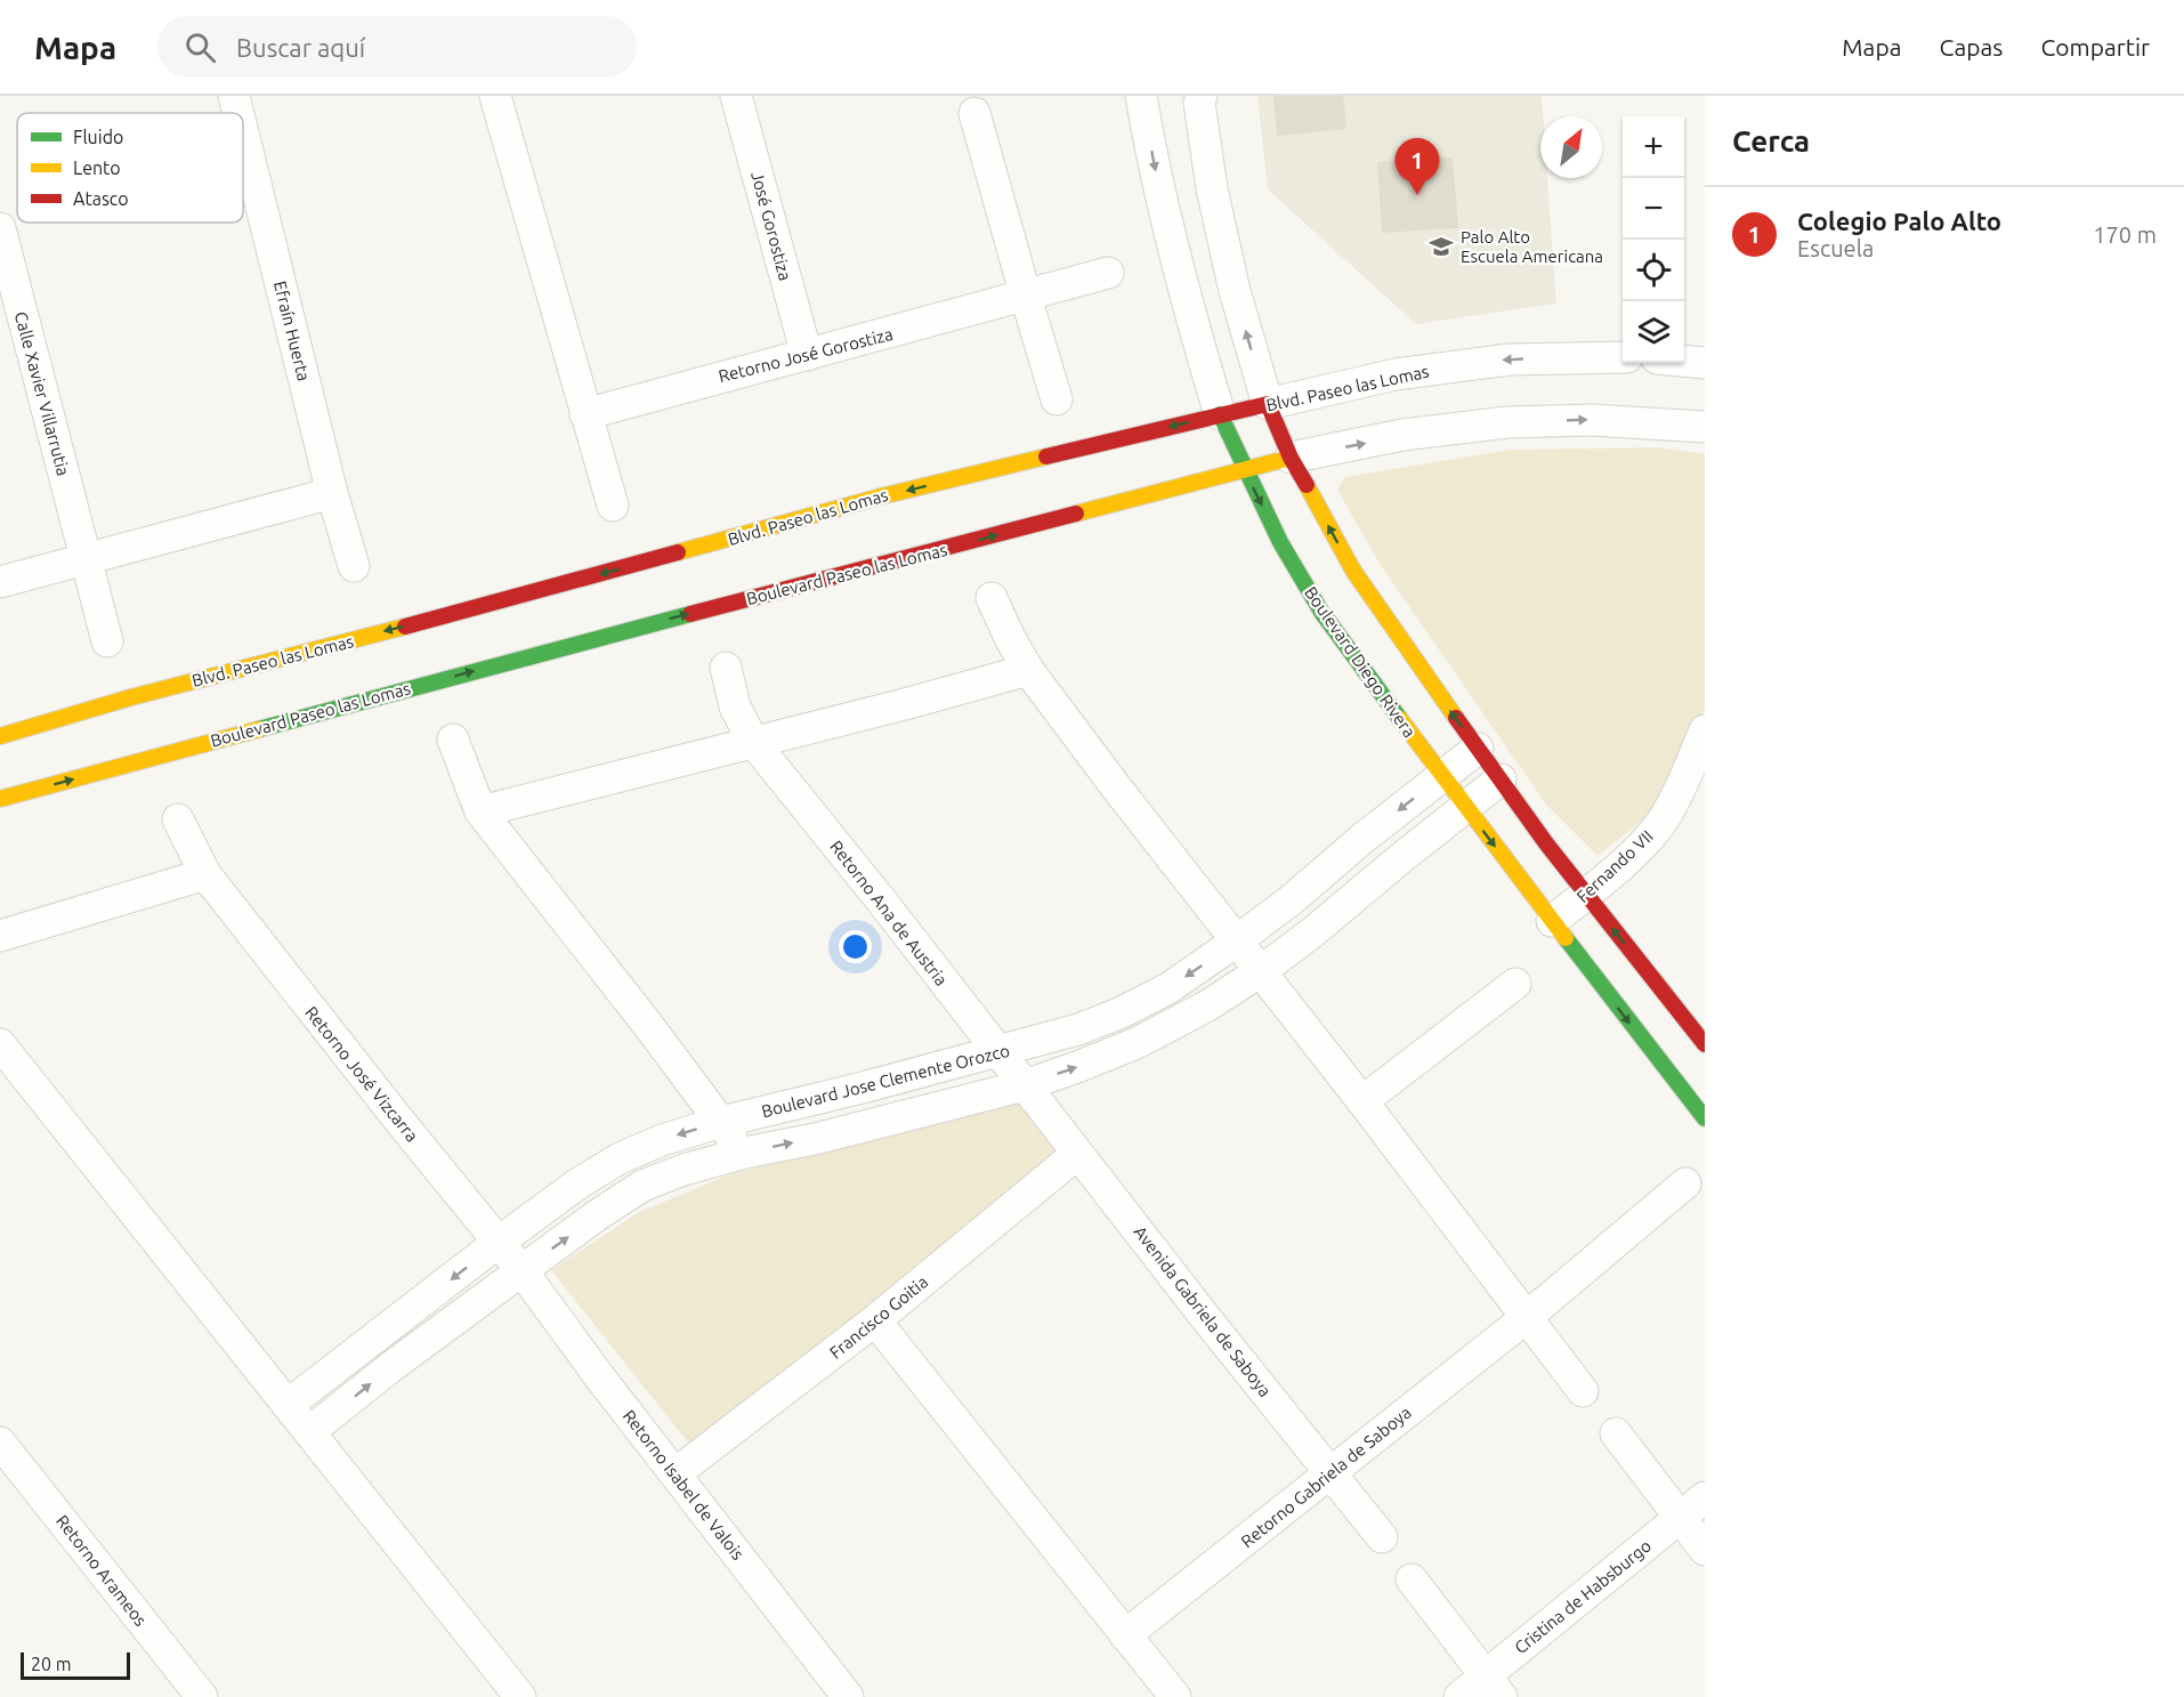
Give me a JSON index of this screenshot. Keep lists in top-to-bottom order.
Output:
{
  "streets": {
    "street": [
      "José Gorostiza",
      "Efraín Huerta",
      "Retorno José Gorostiza",
      "Blvd. Paseo las Lomas",
      "Calle Xavier Villarrutia",
      "Boulevard Paseo las Lomas",
      "Boulevard Diego Rivera",
      "Fernando VII",
      "Retorno Ana de Austria",
      "Retorno José Vizcarra",
      "Boulevard Jose Clemente Orozco",
      "Avenida Gabriela de Saboya",
      "Francisco Goitia",
      "Retorno Gabriela de Saboya",
      "Retorno Isabel de Valois",
      "Retorno Arameos",
      "Cristina de Habsburgo"
    ]
  },
  "crossings": [
    ["José Gorostiza", "Retorno José Gorostiza"],
    ["Blvd. Paseo las Lomas", "Boulevard Diego Rivera"],
    ["Boulevard Paseo las Lomas", "Boulevard Diego Rivera"],
    ["Boulevard Diego Rivera", "Fernando VII"],
    ["Boulevard Diego Rivera", "Boulevard Jose Clemente Orozco"],
    ["Retorno Ana de Austria", "Boulevard Jose Clemente Orozco"],
    ["Retorno Ana de Austria", "Avenida Gabriela de Saboya"],
    ["Retorno José Vizcarra", "Boulevard Jose Clemente Orozco"],
    ["Retorno José Vizcarra", "Retorno Isabel de Valois"],
    ["Avenida Gabriela de Saboya", "Francisco Goitia"],
    ["Avenida Gabriela de Saboya", "Retorno Gabriela de Saboya"],
    ["Francisco Goitia", "Retorno Isabel de Valois"]
  ],
  "one_way": ["Blvd. Paseo las Lomas", "Boulevard Paseo las Lomas"],
  "places": {
    "school or university": ["Palo Alto Escuela Americana"]
  },
  "legend": ["Fluido", "Lento", "Atasco"],
  "scale_bar": "20 m",
  "north": "top right",
  "page": {
    "header": "Mapa",
    "search": "Buscar aquí",
    "nav": ["Mapa", "Capas", "Compartir"],
    "heading": "Cerca",
    "map_buttons": ["+", "−"],
    "pins": "1",
    "list": [
      {
        "mark": "1",
        "name": "Colegio Palo Alto",
        "note": "Escuela",
        "value": "170 m"
      }
    ],
    "scale": "20 m"
  }
}
